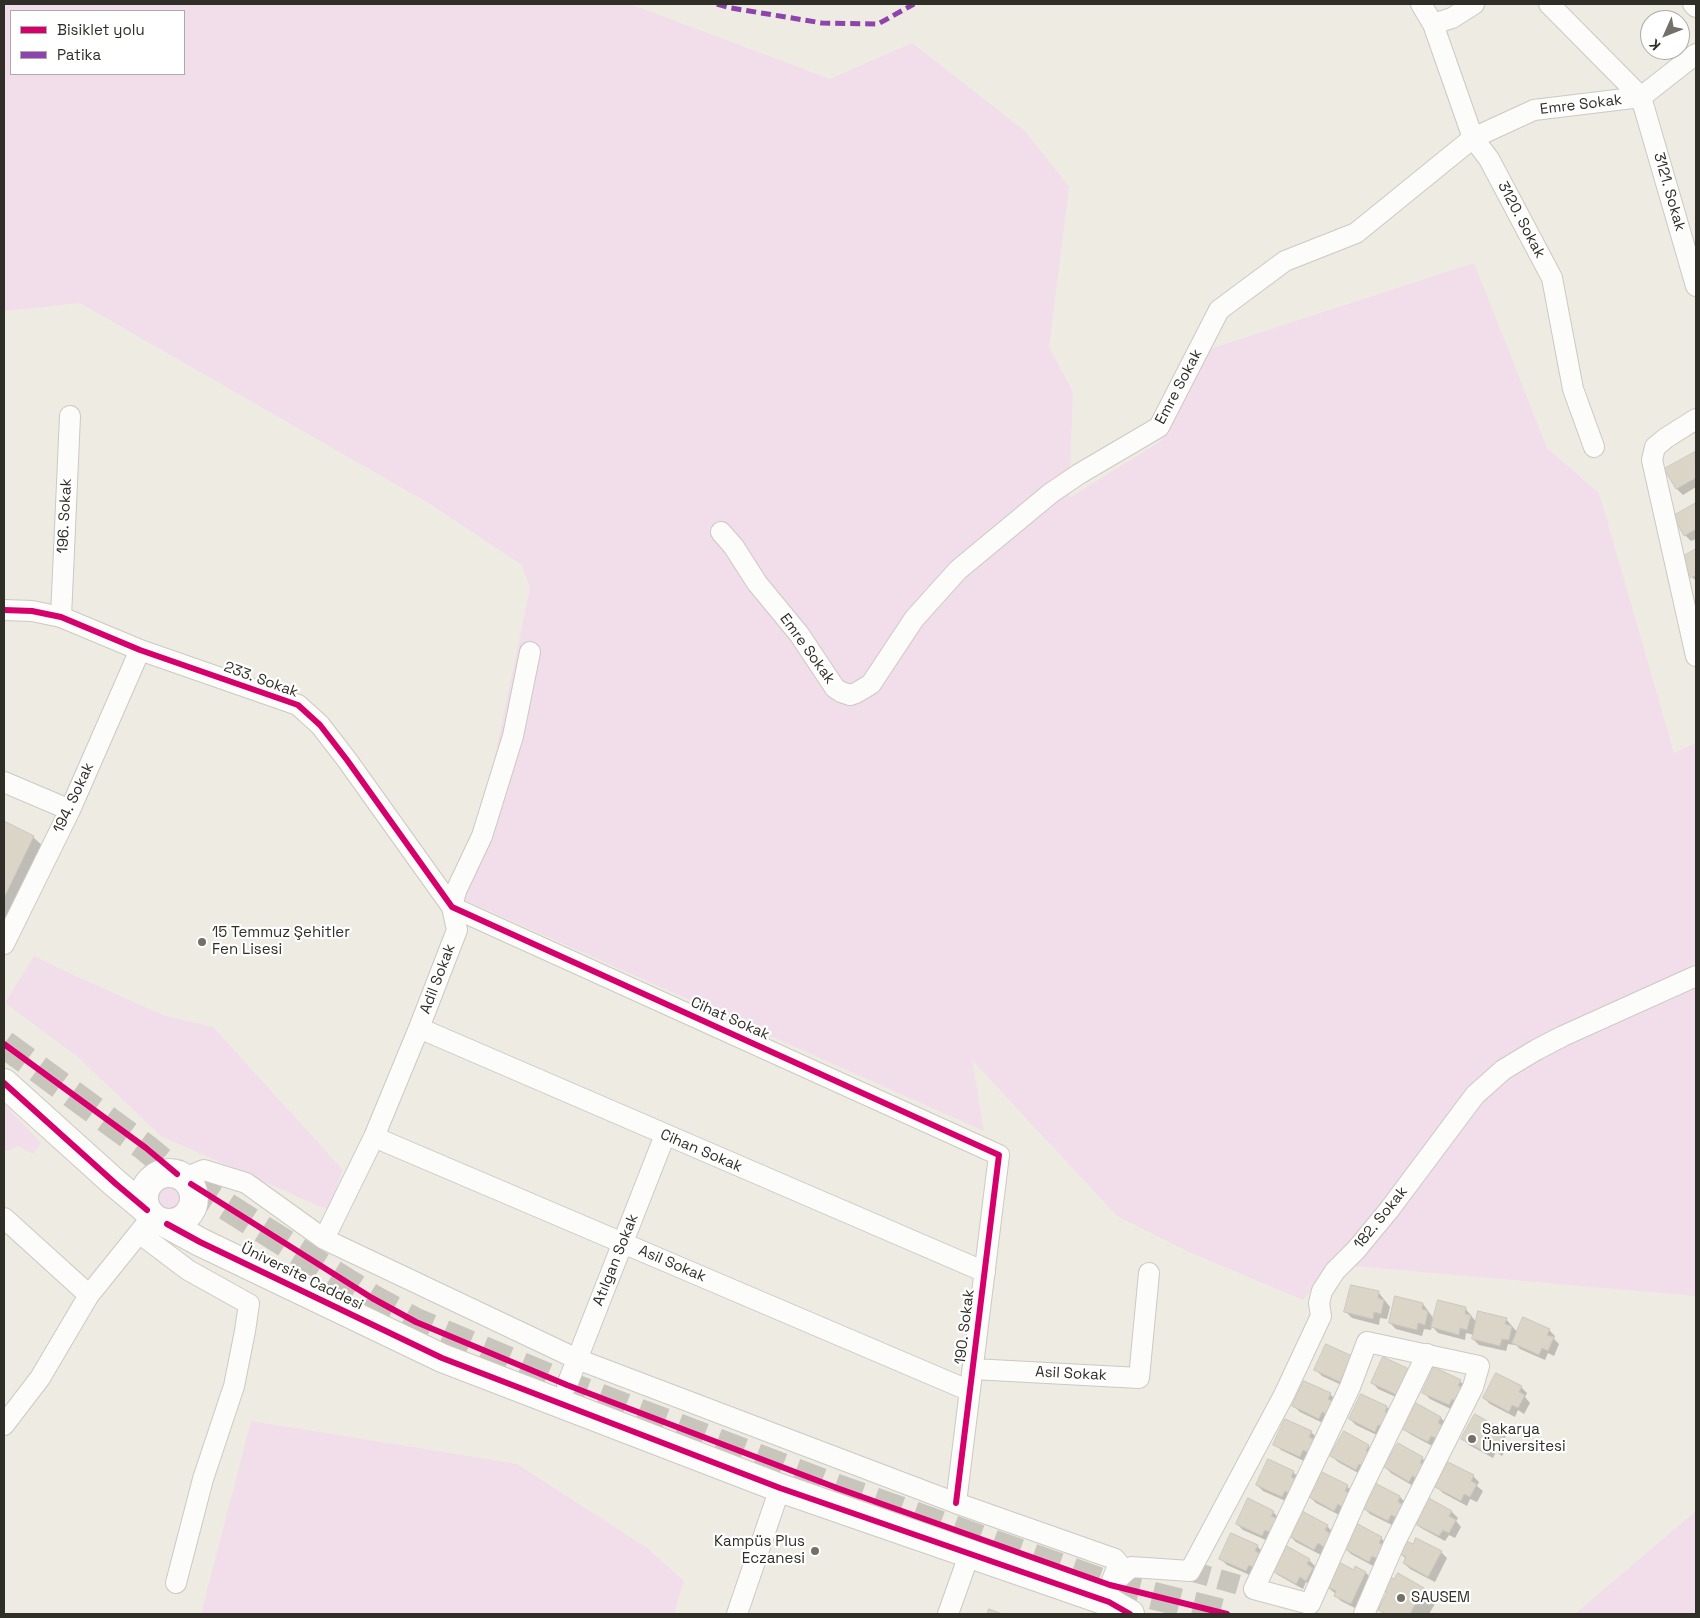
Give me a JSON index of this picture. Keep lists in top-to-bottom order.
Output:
{
  "streets": {
    "street": [
      "Emre Sokak",
      "3121. Sokak",
      "3120. Sokak",
      "196. Sokak",
      "233. Sokak",
      "194. Sokak",
      "Adil Sokak",
      "Cihat Sokak",
      "Cihan Sokak",
      "182. Sokak",
      "Atılgan Sokak",
      "Asil Sokak",
      "Üniversite Caddesi",
      "190. Sokak"
    ]
  },
  "crossings": [
    ["Emre Sokak", "3121. Sokak"],
    ["Emre Sokak", "3120. Sokak"],
    ["196. Sokak", "233. Sokak"],
    ["233. Sokak", "194. Sokak"],
    ["233. Sokak", "Adil Sokak"],
    ["233. Sokak", "Cihat Sokak"],
    ["Adil Sokak", "Cihat Sokak"],
    ["Adil Sokak", "Cihan Sokak"],
    ["Adil Sokak", "Asil Sokak"],
    ["Cihat Sokak", "190. Sokak"],
    ["Cihan Sokak", "Atılgan Sokak"],
    ["Cihan Sokak", "190. Sokak"],
    ["182. Sokak", "190. Sokak"],
    ["Atılgan Sokak", "Asil Sokak"],
    ["Asil Sokak", "190. Sokak"]
  ],
  "places": [
    "15 Temmuz Şehitler Fen Lisesi",
    "Sakarya Üniversitesi",
    "Kampüs Plus Eczanesi",
    "SAUSEM"
  ],
  "legend": ["Bisiklet yolu", "Patika"],
  "north": "bottom left"
}
